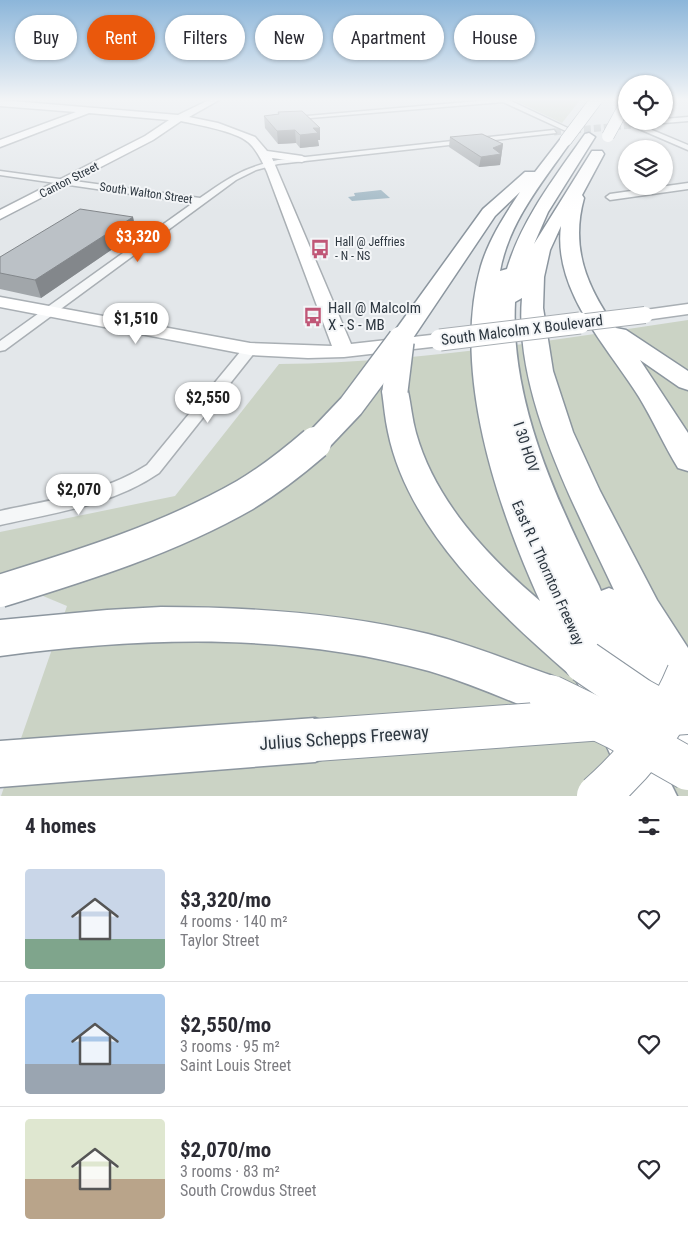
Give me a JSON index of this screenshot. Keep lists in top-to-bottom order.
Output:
{
  "streets": {
    "highway": ["I 30 HOV", "East R L Thornton Freeway", "Julius Schepps Freeway"],
    "street": ["Canton Street", "South Walton Street", "South Malcolm X Boulevard"]
  },
  "crossings": [
    ["Canton Street", "South Walton Street"]
  ],
  "places": {
    "bus stop": ["Hall @ Jeffries - N - NS", "Hall @ Malcolm X - S - MB"]
  },
  "page": {
    "chip": [
      "Buy",
      "Rent",
      "Filters",
      "New",
      "Apartment",
      "House"
    ],
    "price": [
      "$3,320",
      "$1,510",
      "$2,550",
      "$2,070"
    ],
    "heading": "4 homes",
    "list": [
      {
        "name": "$3,320/mo",
        "note": "4 rooms · 140 m² · Taylor Street"
      },
      {
        "name": "$2,550/mo",
        "note": "3 rooms · 95 m² · Saint Louis Street"
      },
      {
        "name": "$2,070/mo",
        "note": "3 rooms · 83 m² · South Crowdus Street"
      }
    ]
  }
}
